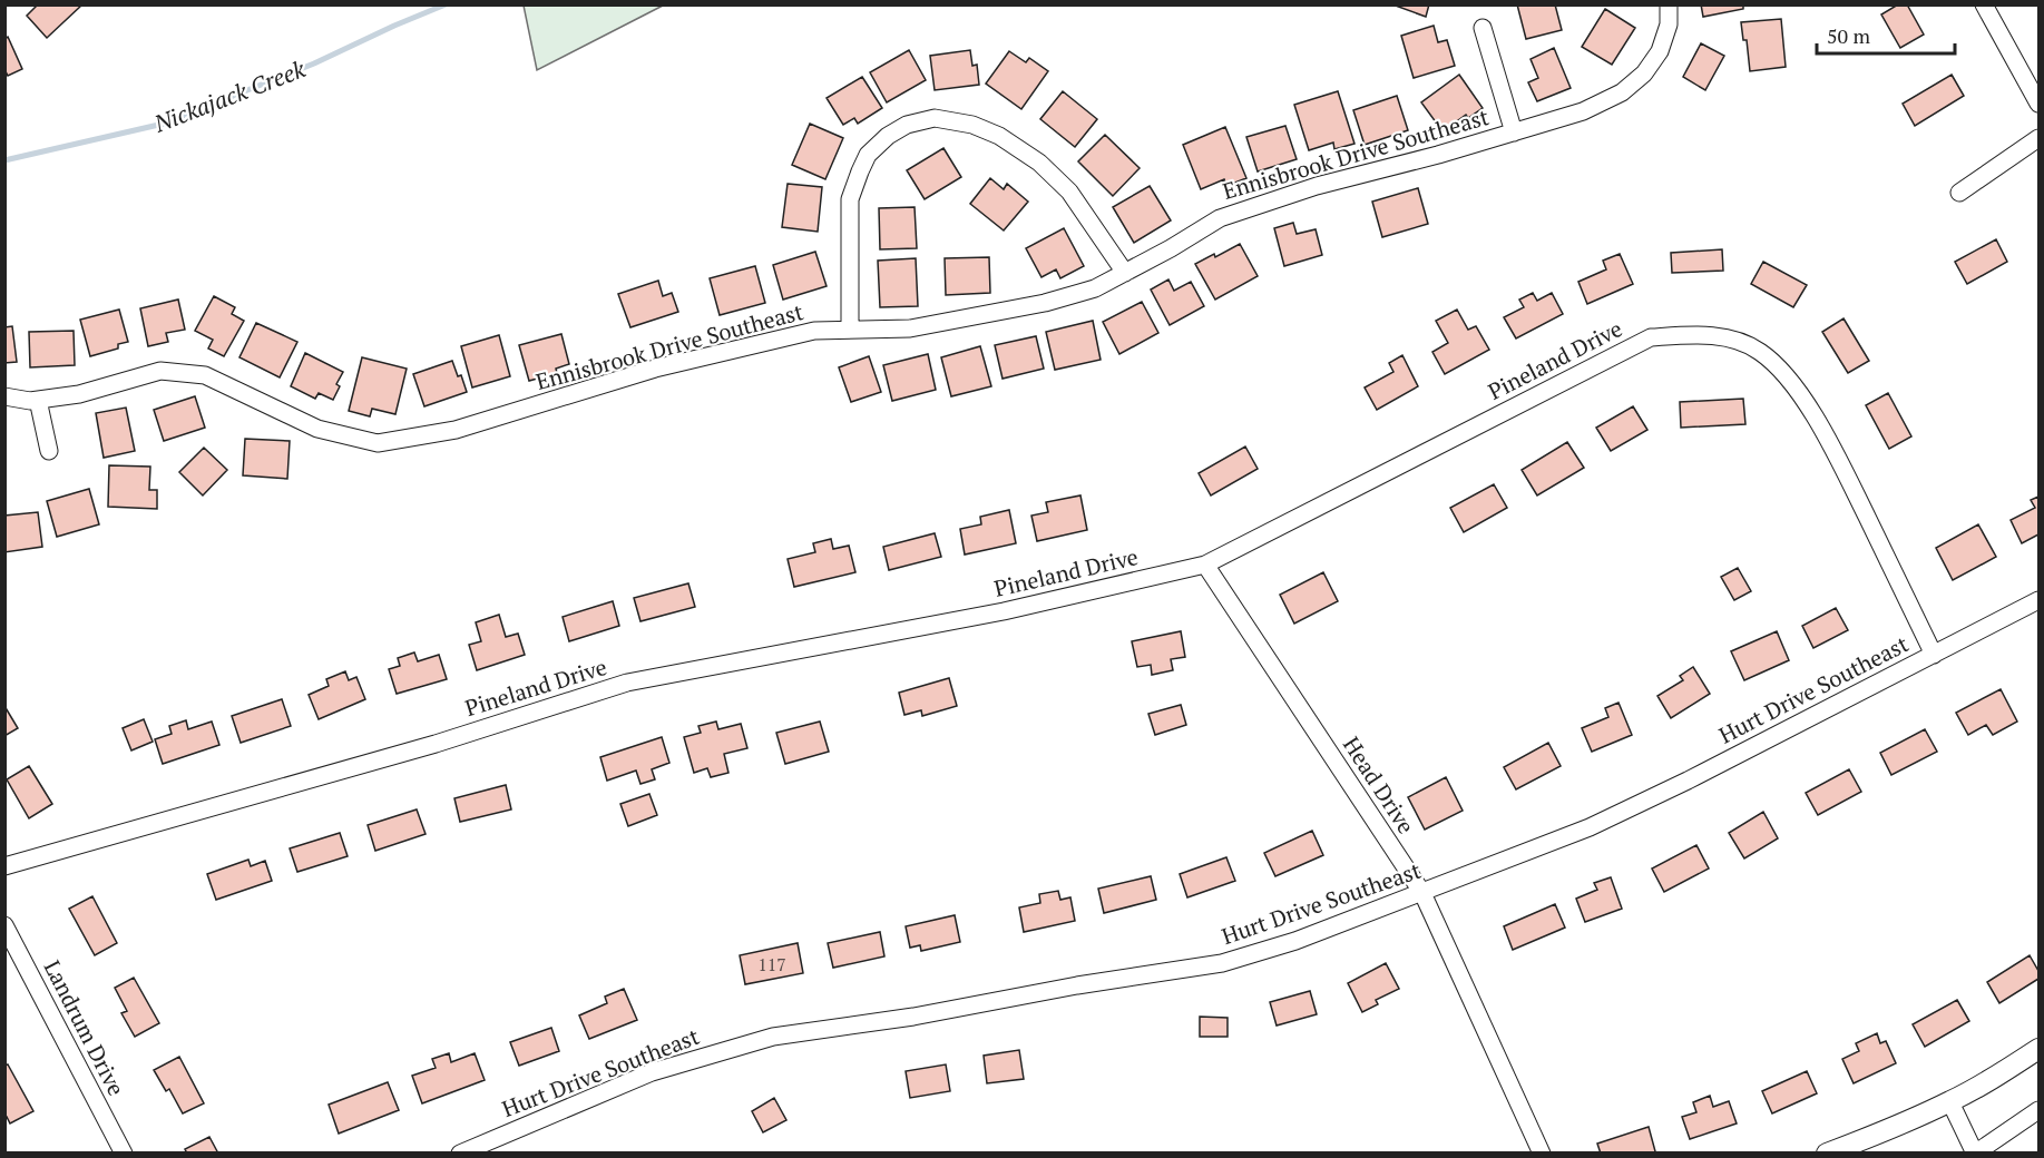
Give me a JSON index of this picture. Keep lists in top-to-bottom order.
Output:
{
  "streets": {
    "street": [
      "Ennisbrook Drive Southeast",
      "Pineland Drive",
      "Hurt Drive Southeast",
      "Head Drive",
      "Landrum Drive"
    ]
  },
  "crossings": [
    ["Pineland Drive", "Hurt Drive Southeast"],
    ["Pineland Drive", "Head Drive"],
    ["Hurt Drive Southeast", "Head Drive"]
  ],
  "water": ["Nickajack Creek"],
  "house_numbers": ["117"],
  "scale_bar": "50 m"
}
